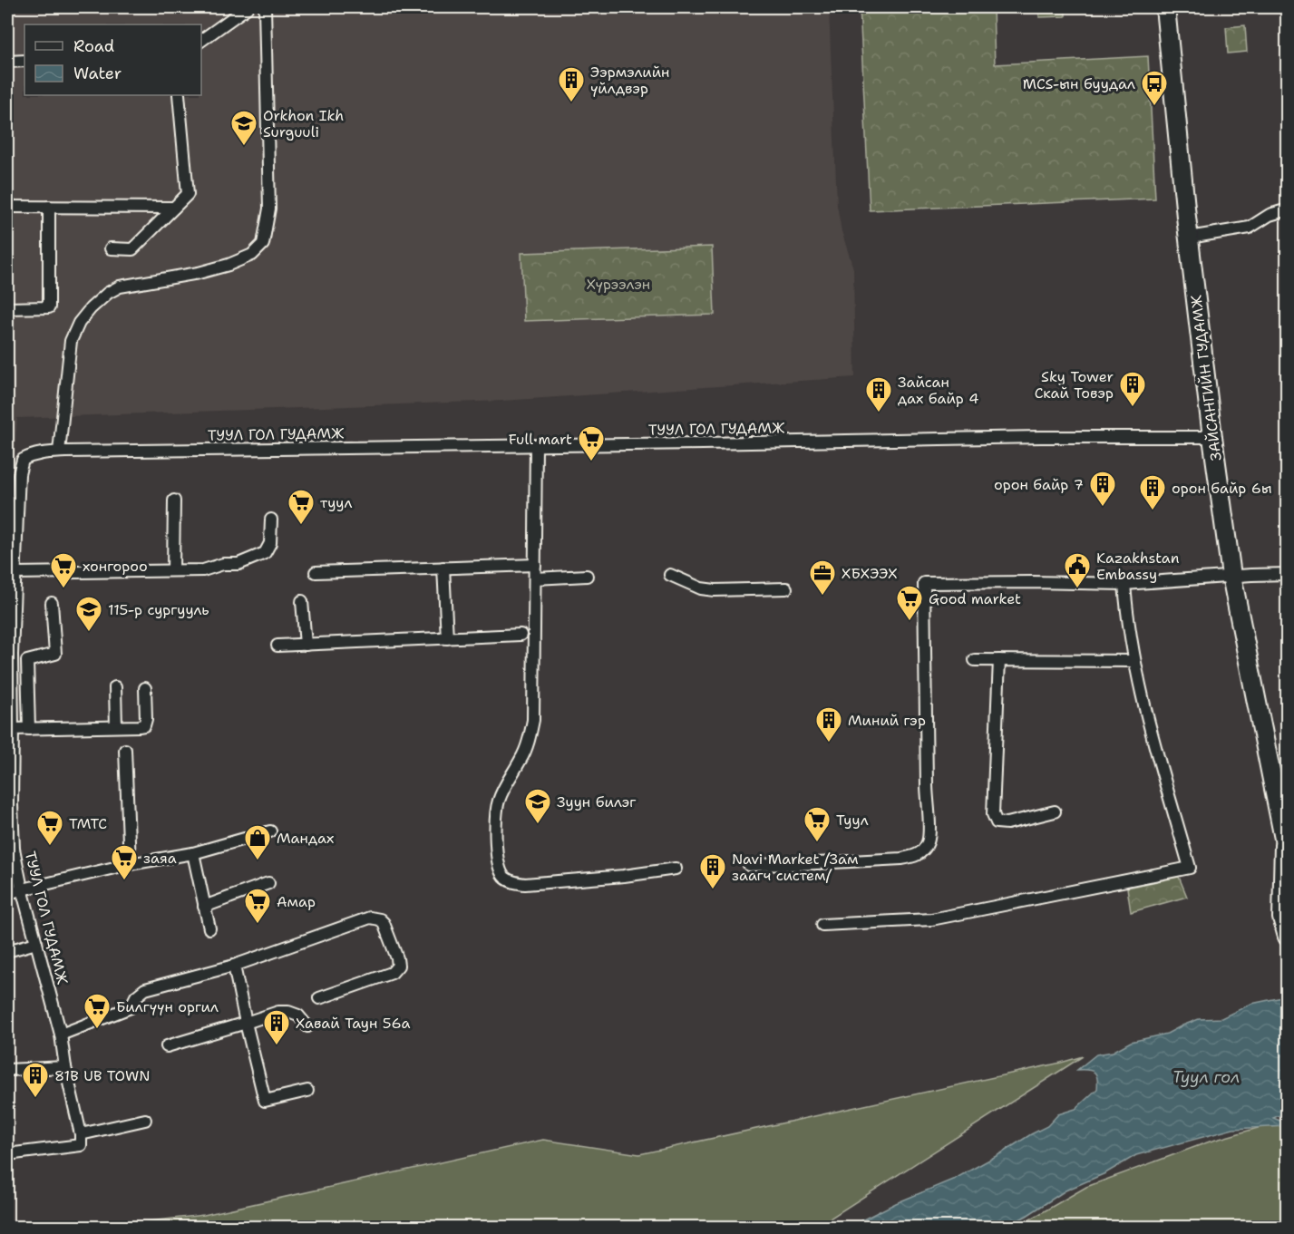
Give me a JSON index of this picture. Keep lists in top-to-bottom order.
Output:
{
  "streets": {
    "main road": ["ЗАЙСАНГИЙН ГУДАМЖ"],
    "street": ["ТУУЛ ГОЛ ГУДАМЖ"]
  },
  "crossings": [
    ["ЗАЙСАНГИЙН ГУДАМЖ", "ТУУЛ ГОЛ ГУДАМЖ"]
  ],
  "water": ["Туул гол"],
  "parks": ["Хүрээлэн"],
  "places": {
    "building": [
      "Ээрмэлийн үйлдвэр",
      "Sky Tower Скай Товэр",
      "Зайсан дах байр 4",
      "орон байр 7",
      "орон байр 6ы",
      "Миний гэр",
      "Navi Market /Зам заагч систем/",
      "Хавай Таун 56а",
      "81В UB TOWN"
    ],
    "bus stop": ["MCS-ын буудал"],
    "school or university": ["Orkhon Ikh Surguuli", "115-р сургууль", "Зуун билэг"],
    "supermarket": [
      "Full mart",
      "туул",
      "хонгороо",
      "Good market",
      "Туул",
      "ТМТС",
      "заяа",
      "Амар",
      "Билгүүн оргил"
    ],
    "public building": ["Kazakhstan Embassy"],
    "office": ["ХБХЭЭХ"],
    "shop": ["Мандах"]
  },
  "legend": ["Road", "Water"]
}
